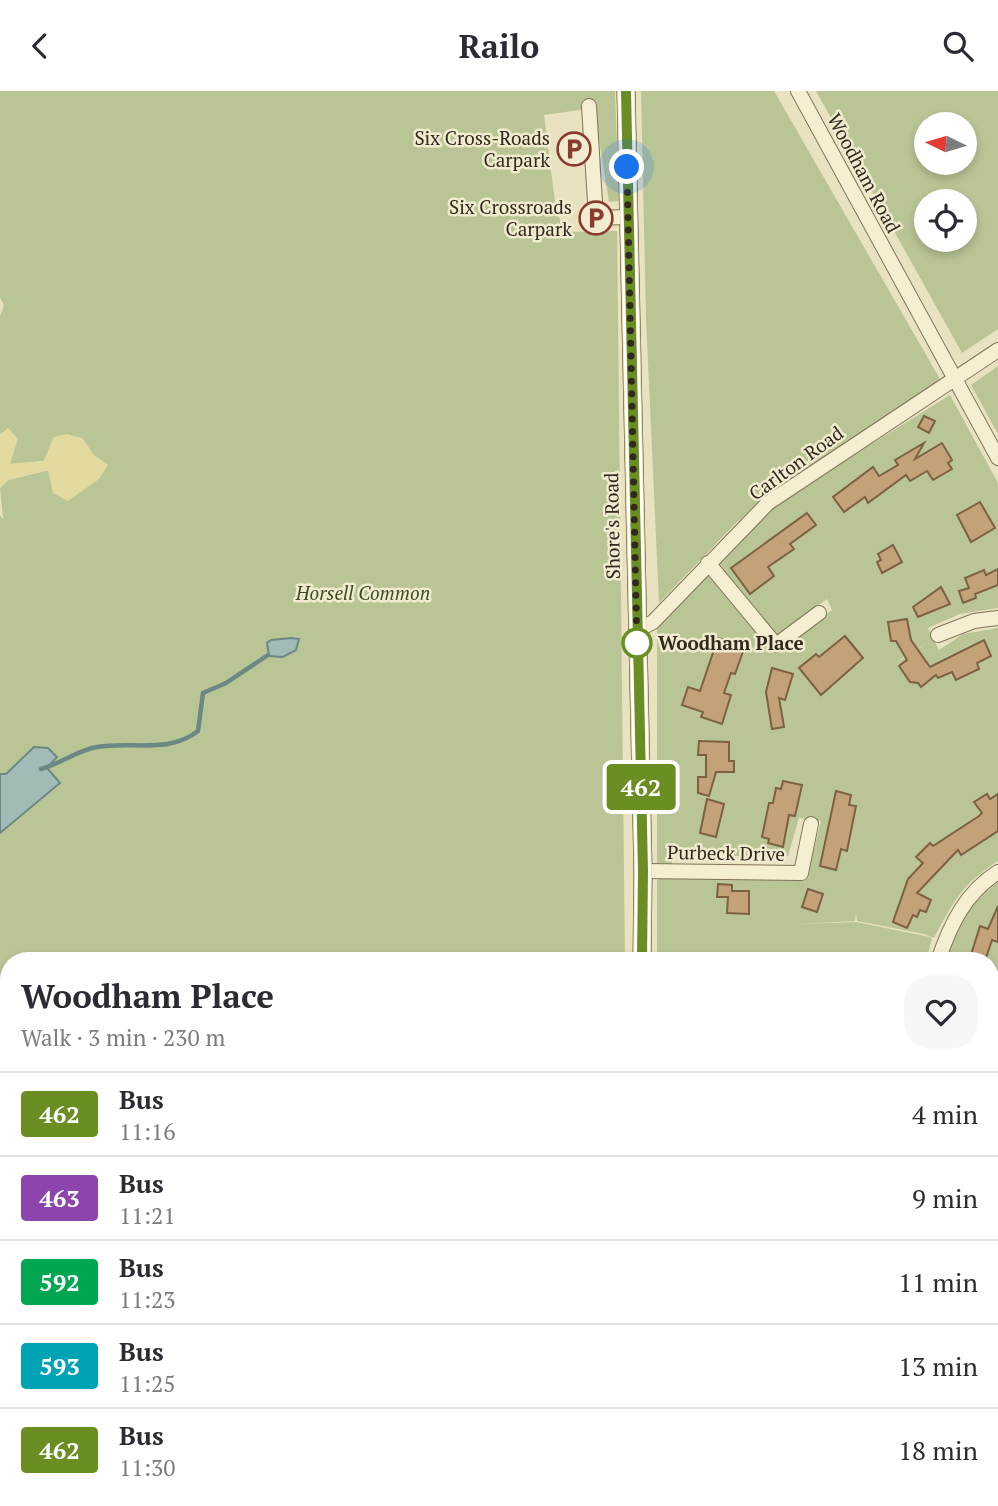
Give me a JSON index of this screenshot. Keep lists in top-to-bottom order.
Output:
{
  "streets": {
    "main road": ["Shore's Road"],
    "street": ["Woodham Road", "Carlton Road", "Purbeck Drive"]
  },
  "crossings": [
    ["Woodham Road", "Carlton Road"],
    ["Carlton Road", "Shore's Road"],
    ["Shore's Road", "Purbeck Drive"]
  ],
  "parks": ["Horsell Common"],
  "places": {
    "parking": ["Six Cross-Roads Carpark", "Six Crossroads Carpark"],
    "other": ["Woodham Place"]
  },
  "lines": ["bus line 462"],
  "north": "left",
  "page": {
    "header": "Railo",
    "on_map": "462",
    "heading": ["Woodham Place", "Walk · 3 min · 230 m"],
    "list": [
      {
        "mark": "462",
        "name": "Bus",
        "note": "11:16",
        "value": "4 min"
      },
      {
        "mark": "463",
        "name": "Bus",
        "note": "11:21",
        "value": "9 min"
      },
      {
        "mark": "592",
        "name": "Bus",
        "note": "11:23",
        "value": "11 min"
      },
      {
        "mark": "593",
        "name": "Bus",
        "note": "11:25",
        "value": "13 min"
      },
      {
        "mark": "462",
        "name": "Bus",
        "note": "11:30",
        "value": "18 min"
      }
    ]
  }
}
